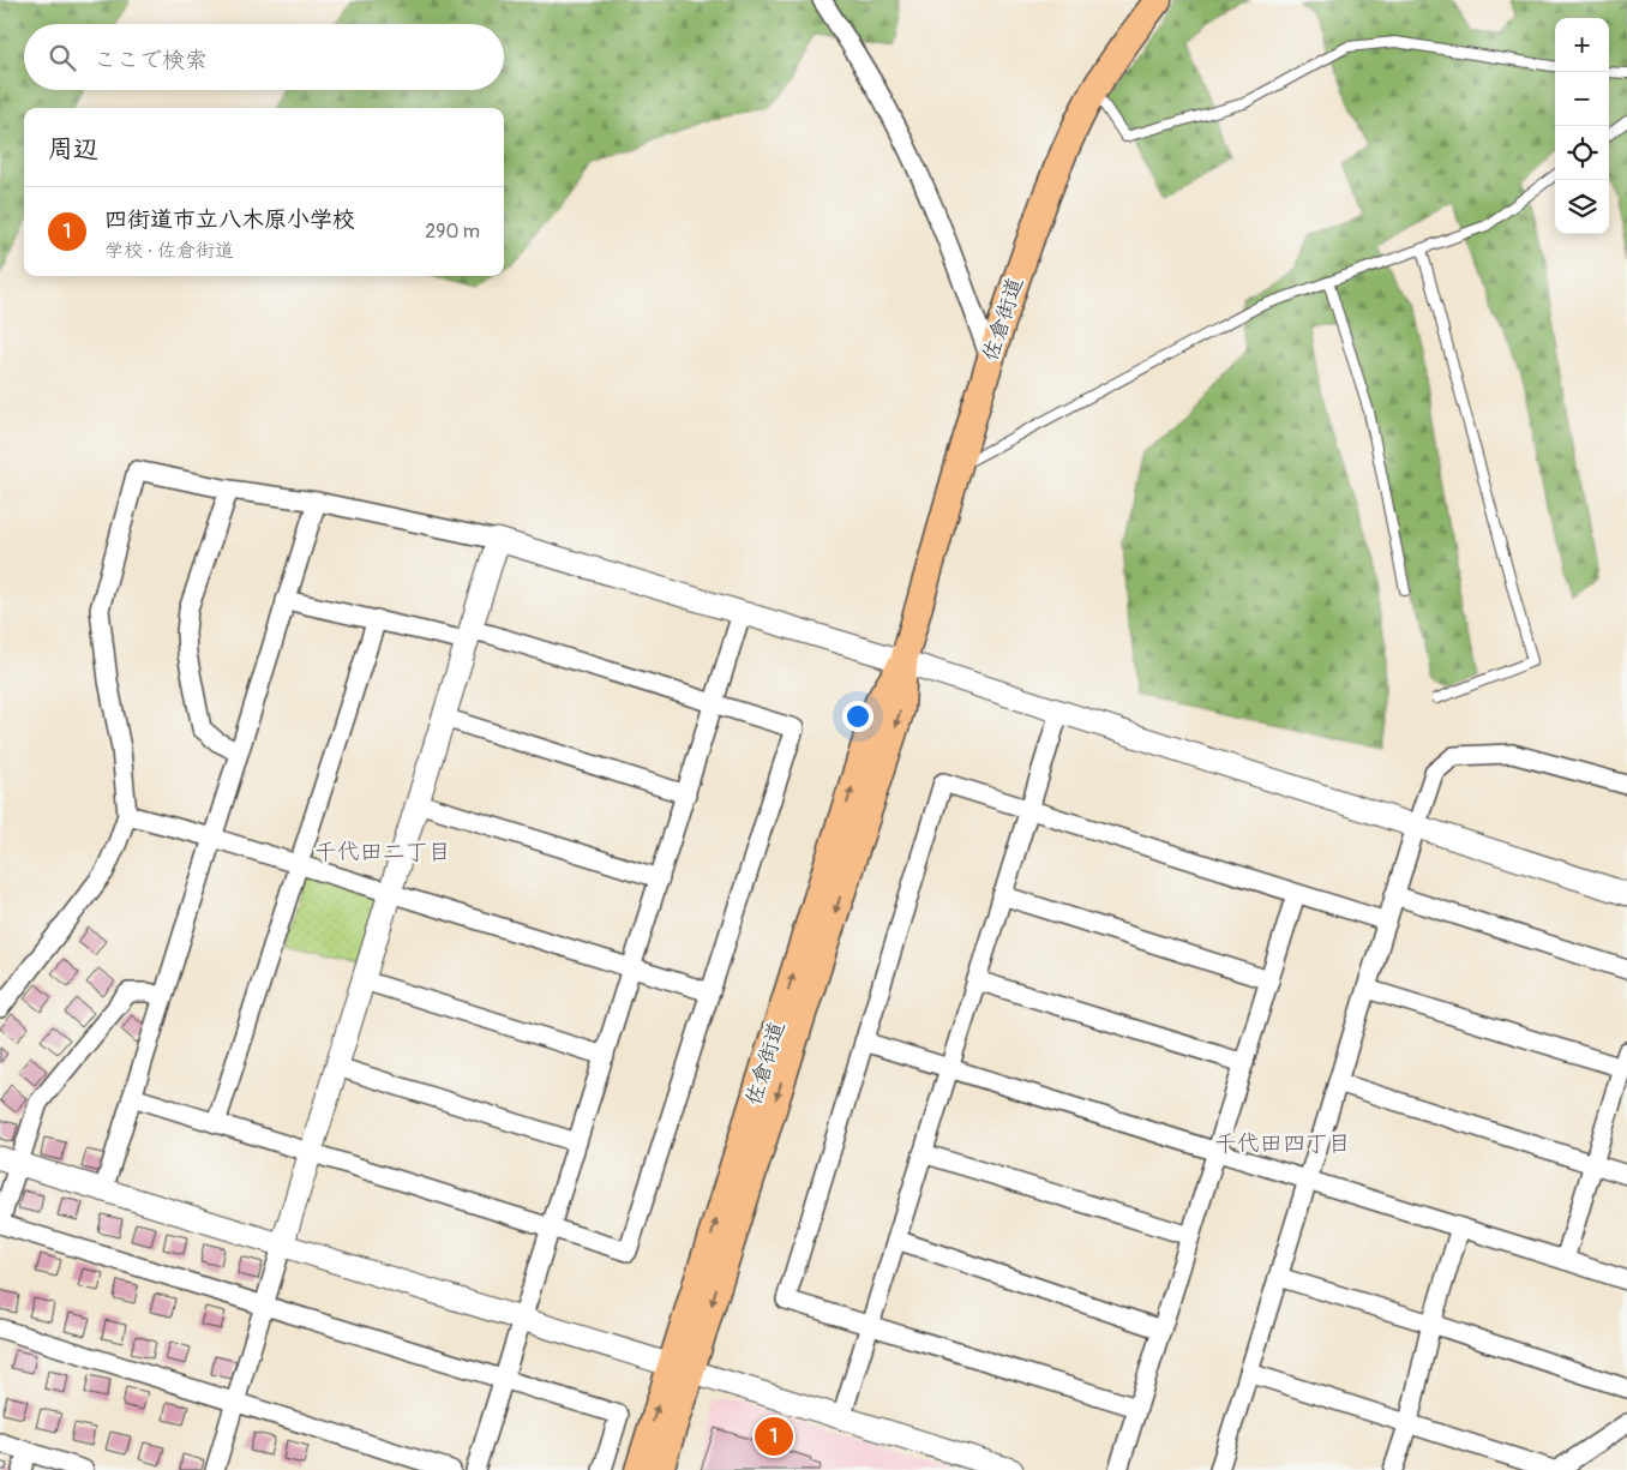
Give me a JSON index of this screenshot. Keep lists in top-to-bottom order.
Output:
{
  "streets": {
    "main road": ["佐倉街道"]
  },
  "districts": ["千代田二丁目", "千代田四丁目"],
  "page": {
    "map_buttons": ["+", "−"],
    "search": "ここで検索",
    "heading": "周辺",
    "list": [
      {
        "mark": "1",
        "name": "四街道市立八木原小学校",
        "note": "学校 · 佐倉街道",
        "value": "290 m"
      }
    ],
    "pins": "1"
  }
}
